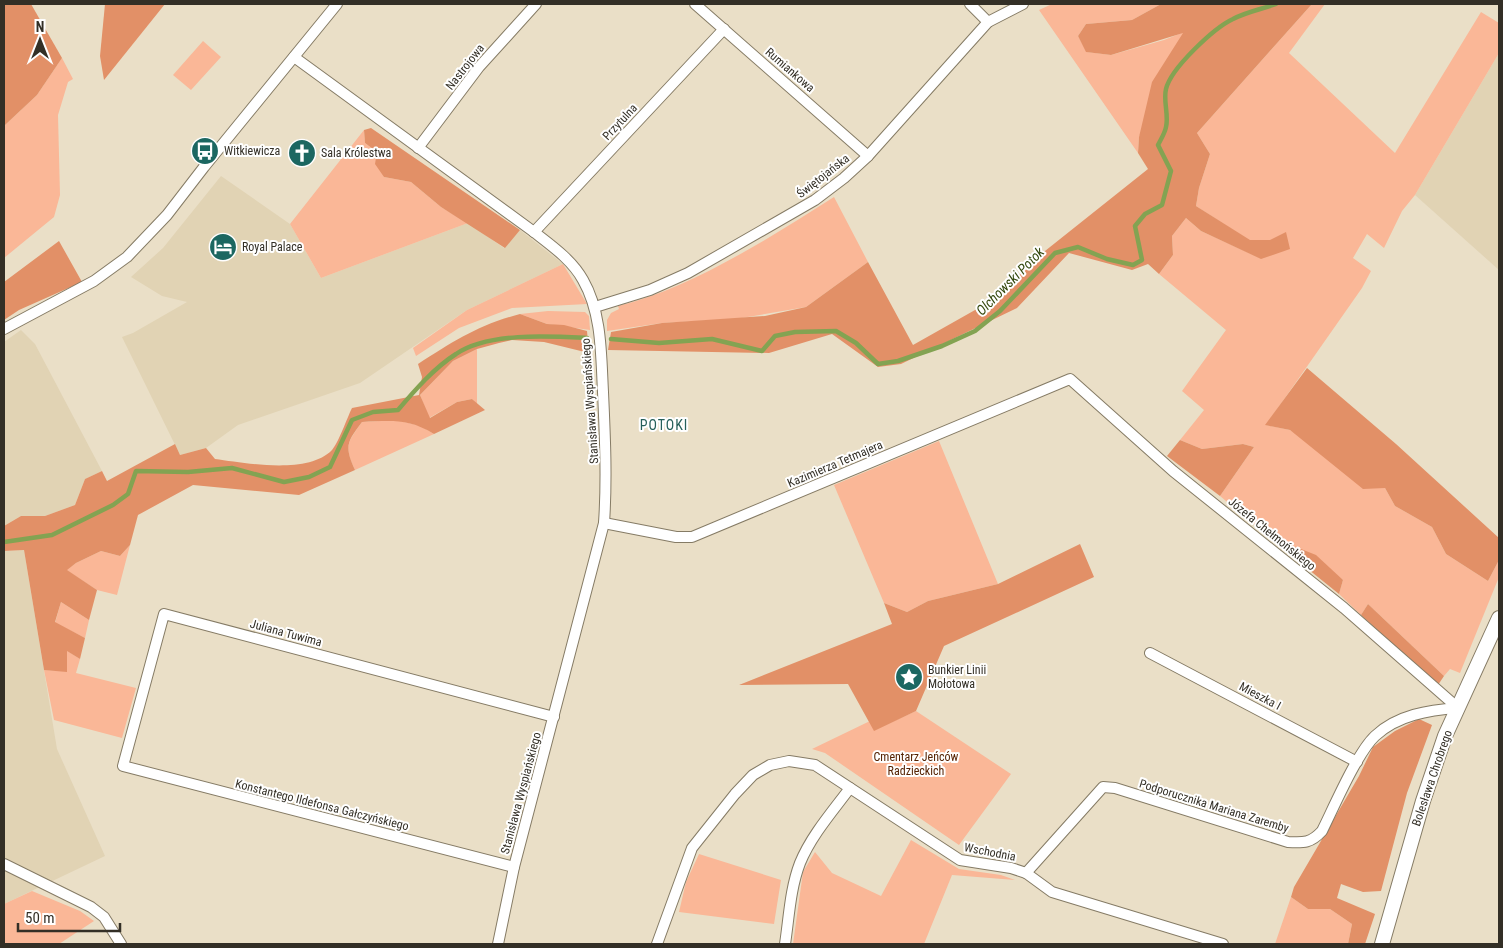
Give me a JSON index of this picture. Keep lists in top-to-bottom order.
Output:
{
  "streets": {
    "street": [
      "Nastrojowa",
      "Rumiankowa",
      "Przytulna",
      "Świętojańska",
      "Stanisława Wyspiańskiego",
      "Kazimierza Tetmajera",
      "Józefa Chełmońskiego",
      "Juliana Tuwima",
      "Mieszka I",
      "Bolesława Chrobrego",
      "Konstantego Ildefonsa Gałczyńskiego",
      "Podporucznika Mariana Zaremby",
      "Wschodnia"
    ]
  },
  "crossings": [
    ["Nastrojowa", "Stanisława Wyspiańskiego"],
    ["Rumiankowa", "Przytulna"],
    ["Rumiankowa", "Świętojańska"],
    ["Przytulna", "Stanisława Wyspiańskiego"],
    ["Świętojańska", "Stanisława Wyspiańskiego"],
    ["Stanisława Wyspiańskiego", "Kazimierza Tetmajera"],
    ["Stanisława Wyspiańskiego", "Juliana Tuwima"],
    ["Stanisława Wyspiańskiego", "Konstantego Ildefonsa Gałczyńskiego"],
    ["Kazimierza Tetmajera", "Józefa Chełmońskiego"],
    ["Józefa Chełmońskiego", "Bolesława Chrobrego"],
    ["Józefa Chełmońskiego", "Podporucznika Mariana Zaremby"],
    ["Juliana Tuwima", "Konstantego Ildefonsa Gałczyńskiego"],
    ["Mieszka I", "Podporucznika Mariana Zaremby"],
    ["Bolesława Chrobrego", "Podporucznika Mariana Zaremby"],
    ["Podporucznika Mariana Zaremby", "Wschodnia"]
  ],
  "districts": ["POTOKI"],
  "water": ["Olchowski Potok"],
  "parks": ["Cmentarz Jeńców Radzieckich"],
  "places": {
    "bus stop": ["Witkiewicza"],
    "church": ["Sala Królestwa"],
    "hotel": ["Royal Palace"],
    "place": ["Bunkier Linii Mołotowa"]
  },
  "scale_bar": "50 m",
  "north": "top"
}
